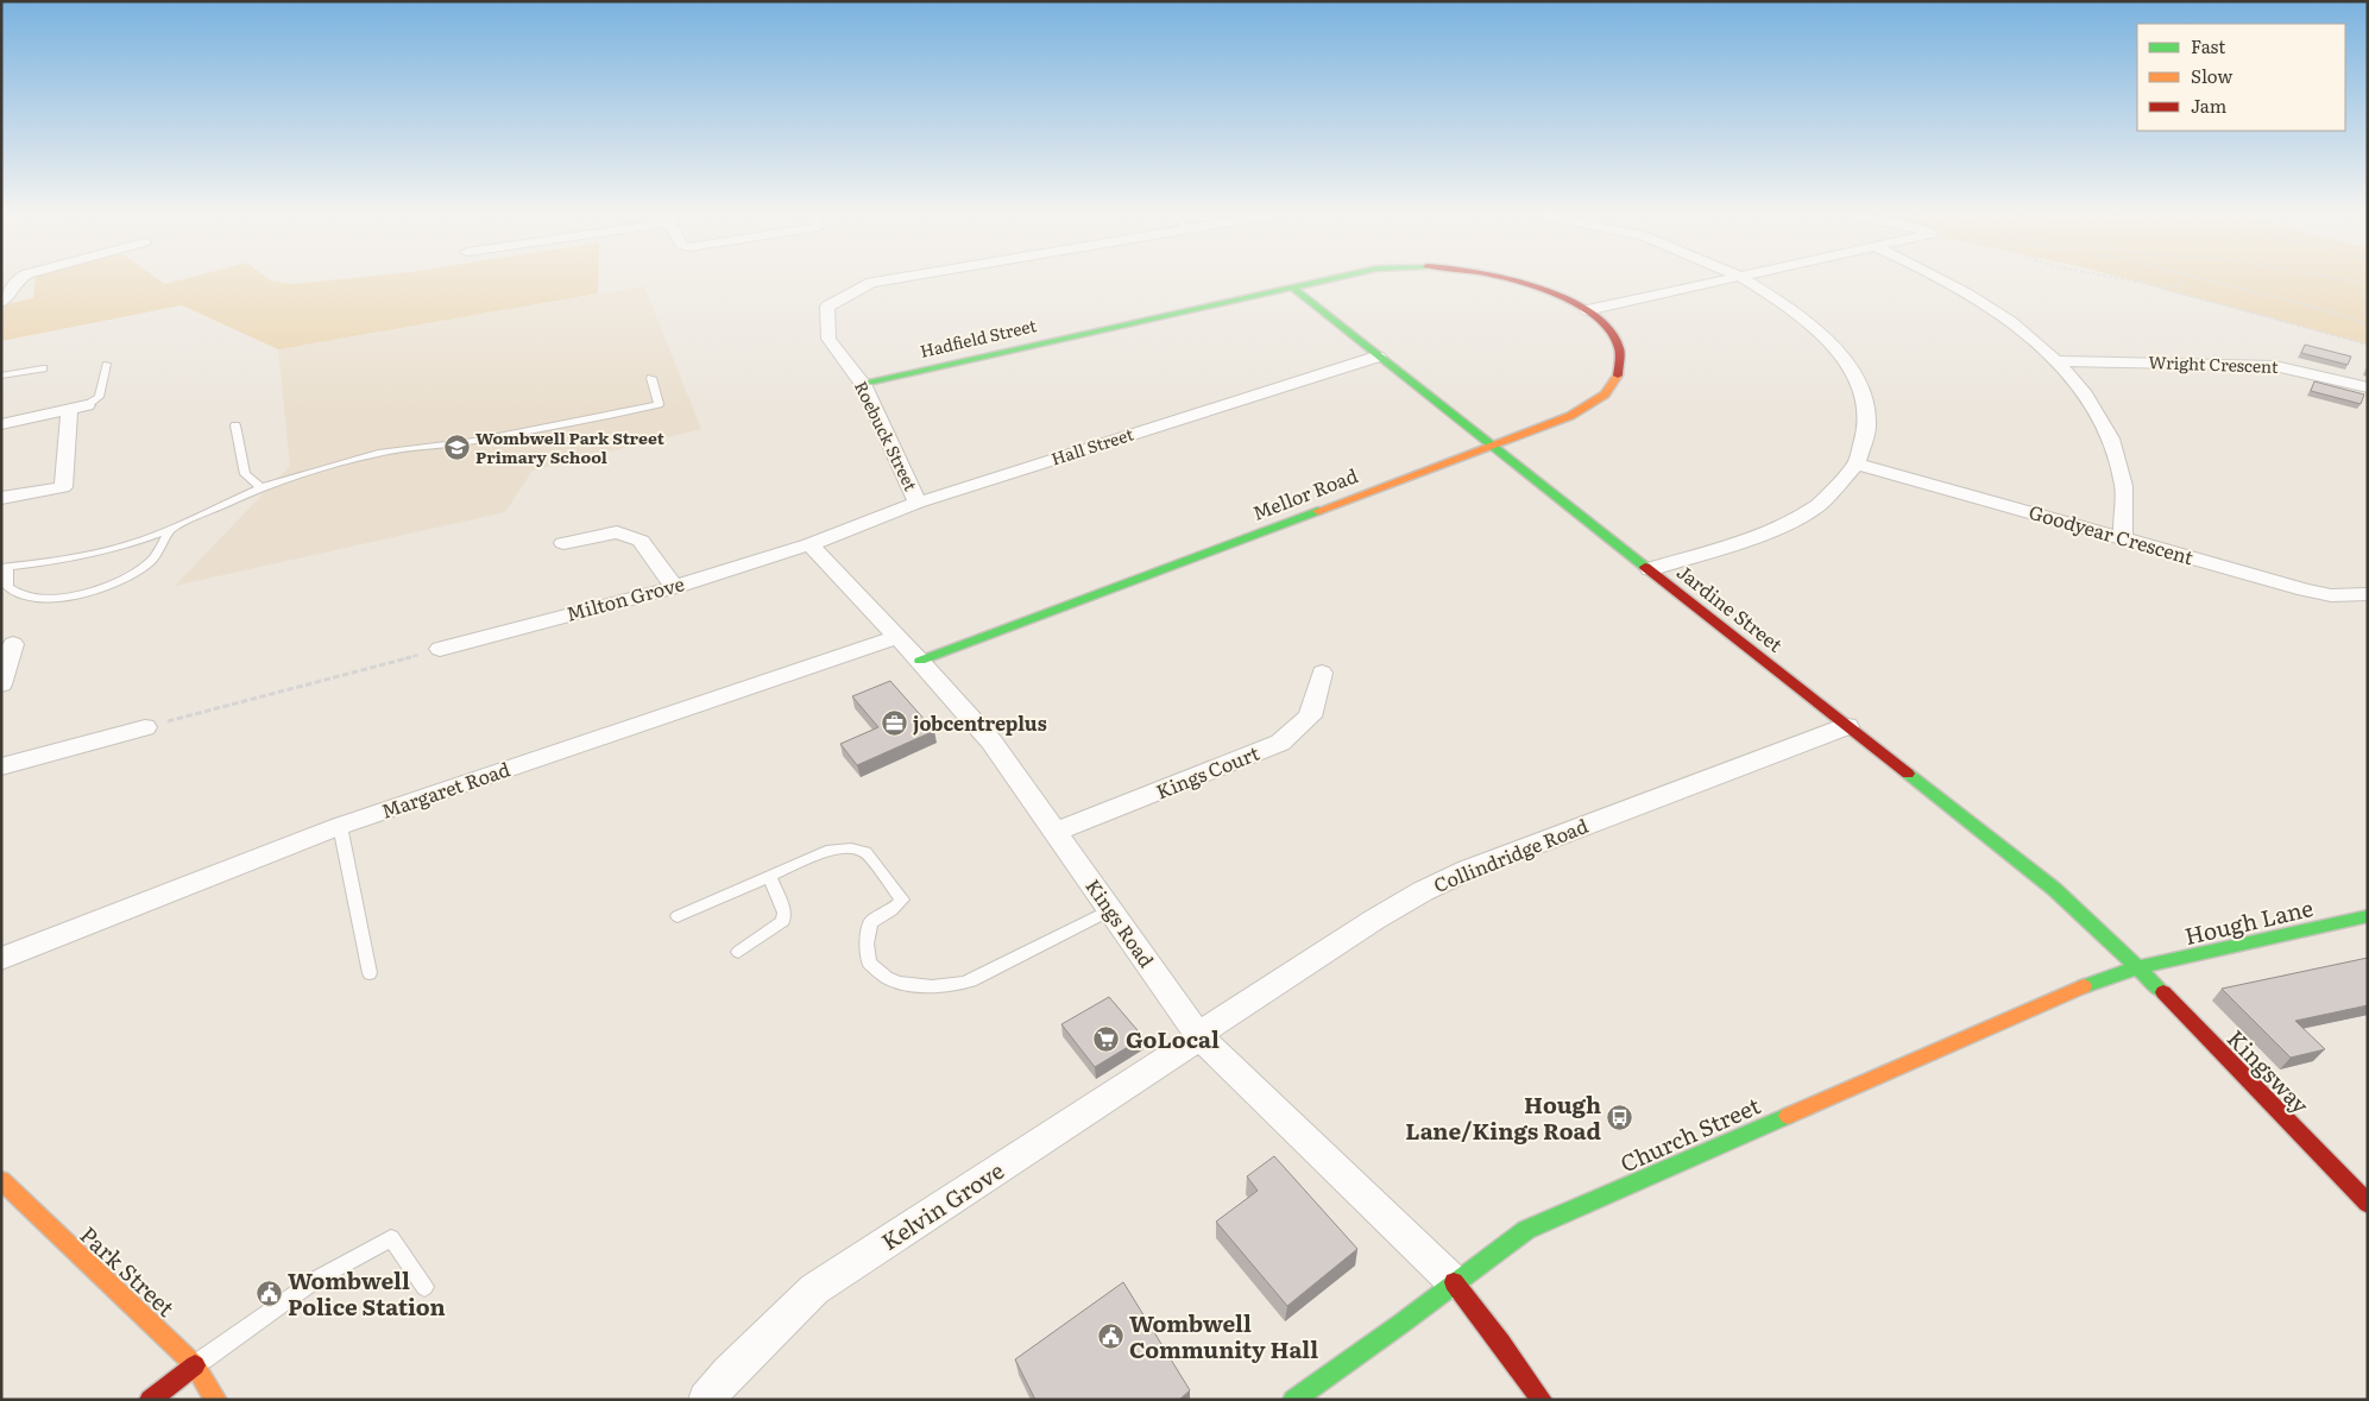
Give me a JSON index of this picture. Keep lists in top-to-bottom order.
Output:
{
  "streets": {
    "street": [
      "Hadfield Street",
      "Wright Crescent",
      "Roebuck Street",
      "Hall Street",
      "Mellor Road",
      "Goodyear Crescent",
      "Milton Grove",
      "Jardine Street",
      "Kings Court",
      "Margaret Road",
      "Collindridge Road",
      "Hough Lane",
      "Kings Road",
      "Kingsway",
      "Church Street",
      "Kelvin Grove",
      "Park Street"
    ]
  },
  "crossings": [
    ["Hadfield Street", "Roebuck Street"],
    ["Hadfield Street", "Mellor Road"],
    ["Hadfield Street", "Jardine Street"],
    ["Roebuck Street", "Hall Street"],
    ["Hall Street", "Milton Grove"],
    ["Hall Street", "Jardine Street"],
    ["Hall Street", "Kings Road"],
    ["Mellor Road", "Jardine Street"],
    ["Mellor Road", "Kings Road"],
    ["Milton Grove", "Kings Road"],
    ["Jardine Street", "Collindridge Road"],
    ["Jardine Street", "Hough Lane"],
    ["Jardine Street", "Kingsway"],
    ["Jardine Street", "Church Street"],
    ["Kings Court", "Kings Road"],
    ["Margaret Road", "Kings Road"],
    ["Collindridge Road", "Kings Road"],
    ["Collindridge Road", "Kelvin Grove"],
    ["Hough Lane", "Kingsway"],
    ["Hough Lane", "Church Street"],
    ["Kings Road", "Church Street"],
    ["Kings Road", "Kelvin Grove"],
    ["Kingsway", "Church Street"]
  ],
  "places": {
    "school or university": ["Wombwell Park Street Primary School"],
    "office": ["jobcentreplus"],
    "supermarket": ["GoLocal"],
    "bus stop": ["Hough Lane/Kings Road"],
    "public building": ["Wombwell Police Station", "Wombwell Community Hall"]
  },
  "legend": ["Fast", "Slow", "Jam"]
}
